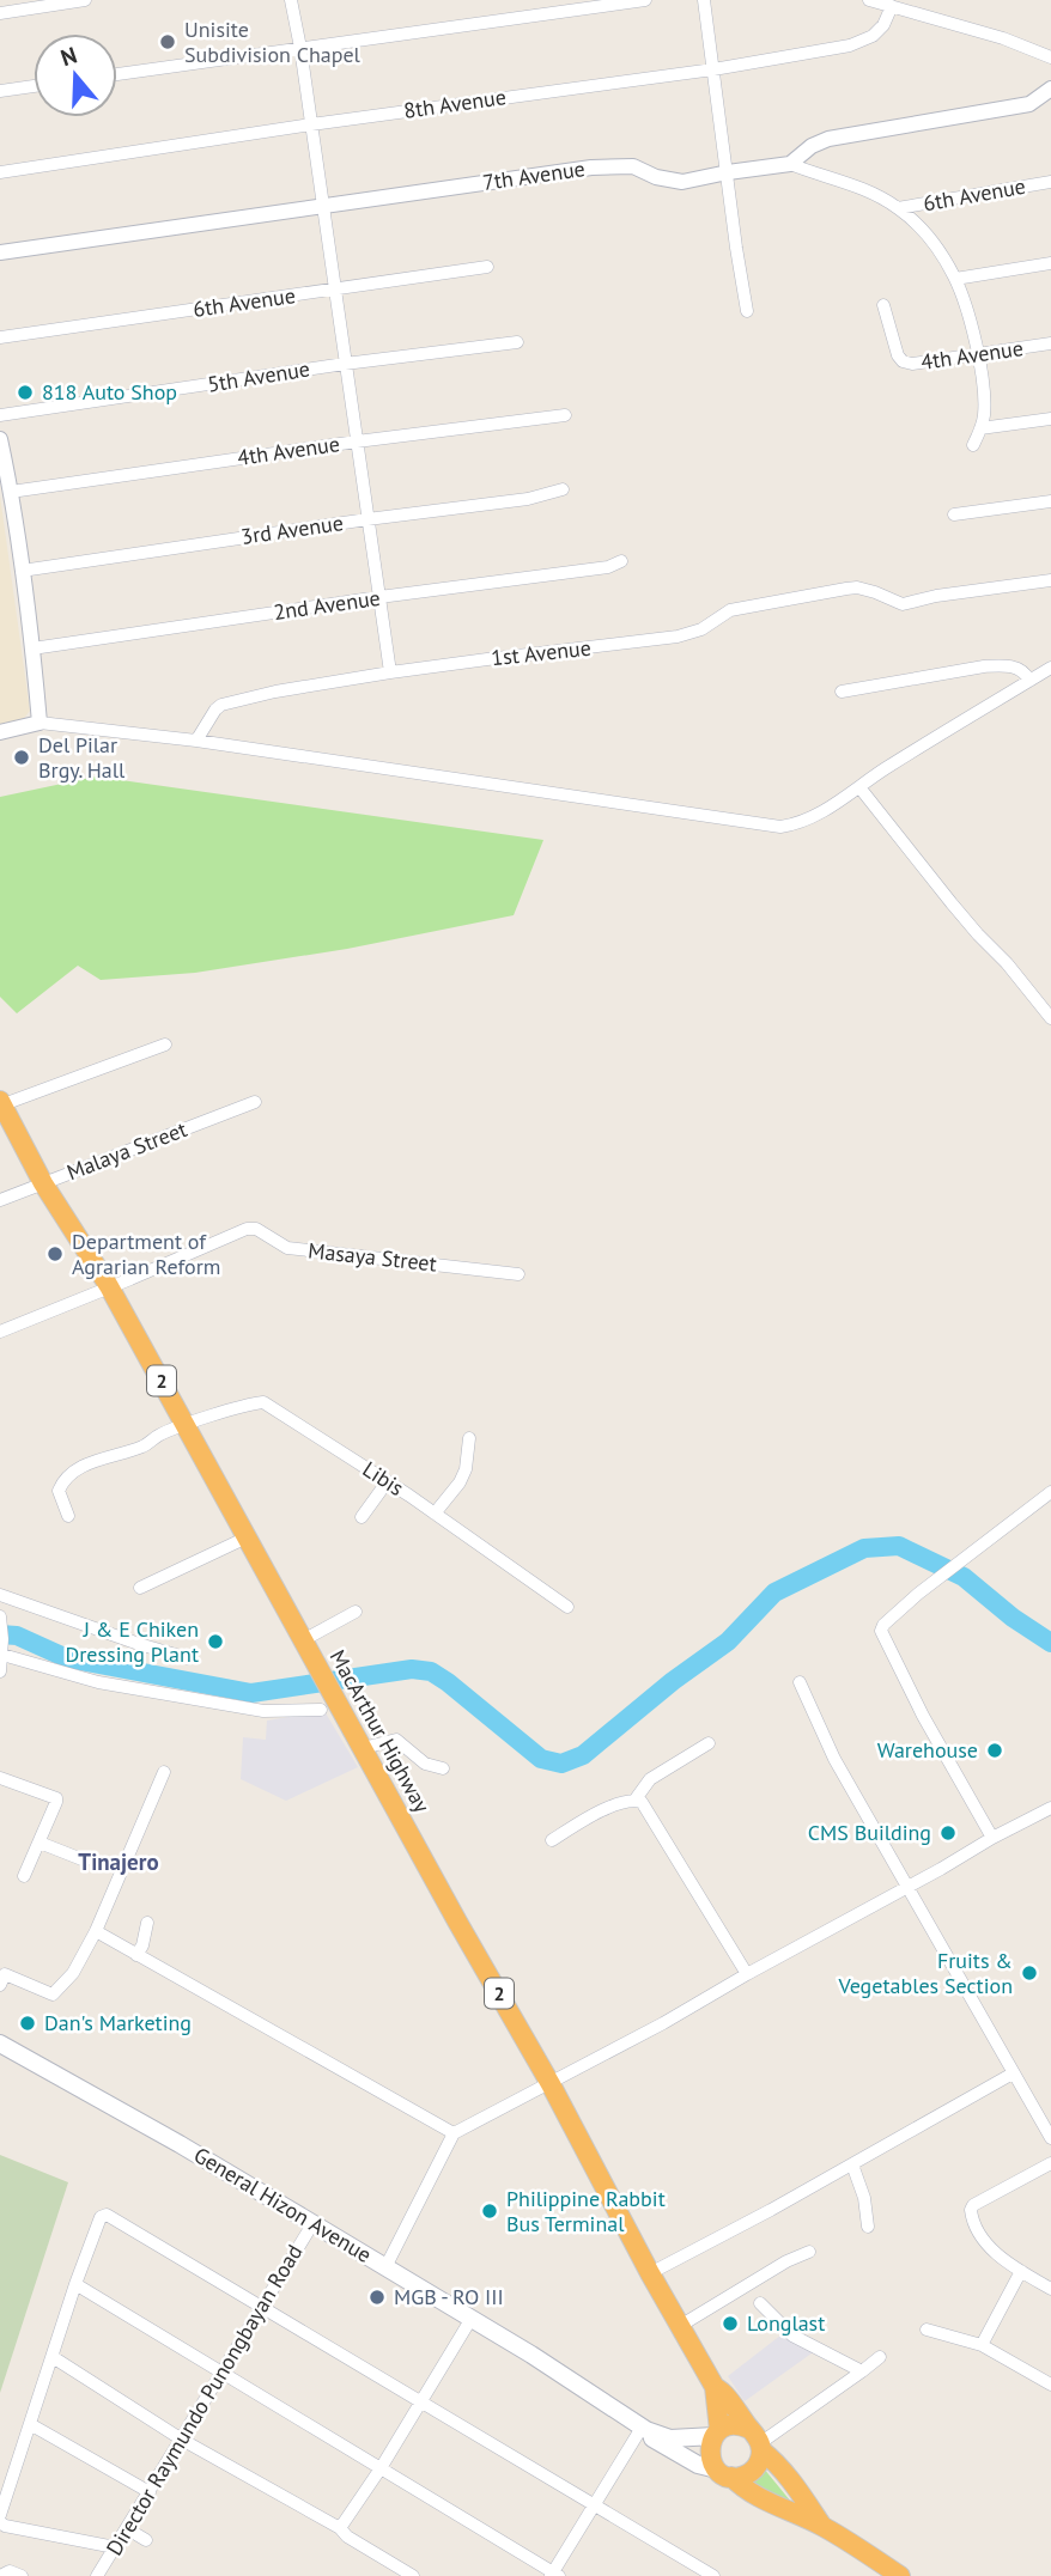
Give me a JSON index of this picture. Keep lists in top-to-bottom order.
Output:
{
  "streets": {
    "highway": ["2", "MacArthur Highway"],
    "main road": ["General Hizon Avenue"],
    "street": [
      "8th Avenue",
      "7th Avenue",
      "6th Avenue",
      "4th Avenue",
      "5th Avenue",
      "3rd Avenue",
      "2nd Avenue",
      "1st Avenue",
      "Malaya Street",
      "Masaya Street",
      "Libis",
      "Director Raymundo Punongbayan Road"
    ]
  },
  "crossings": [
    ["Malaya Street", "MacArthur Highway"],
    ["Masaya Street", "MacArthur Highway"],
    ["Libis", "MacArthur Highway"],
    ["MacArthur Highway", "General Hizon Avenue"],
    ["General Hizon Avenue", "Director Raymundo Punongbayan Road"]
  ],
  "districts": ["Tinajero"],
  "places": [
    "Unisite Subdivision Chapel",
    "818 Auto Shop",
    "Del Pilar Brgy. Hall",
    "Department of Agrarian Reform",
    "J & E Chiken Dressing Plant",
    "Warehouse",
    "CMS Building",
    "Fruits & Vegetables Section",
    "Dan's Marketing",
    "Philippine Rabbit Bus Terminal",
    "MGB - RO III",
    "Longlast"
  ],
  "north": "top"
}
